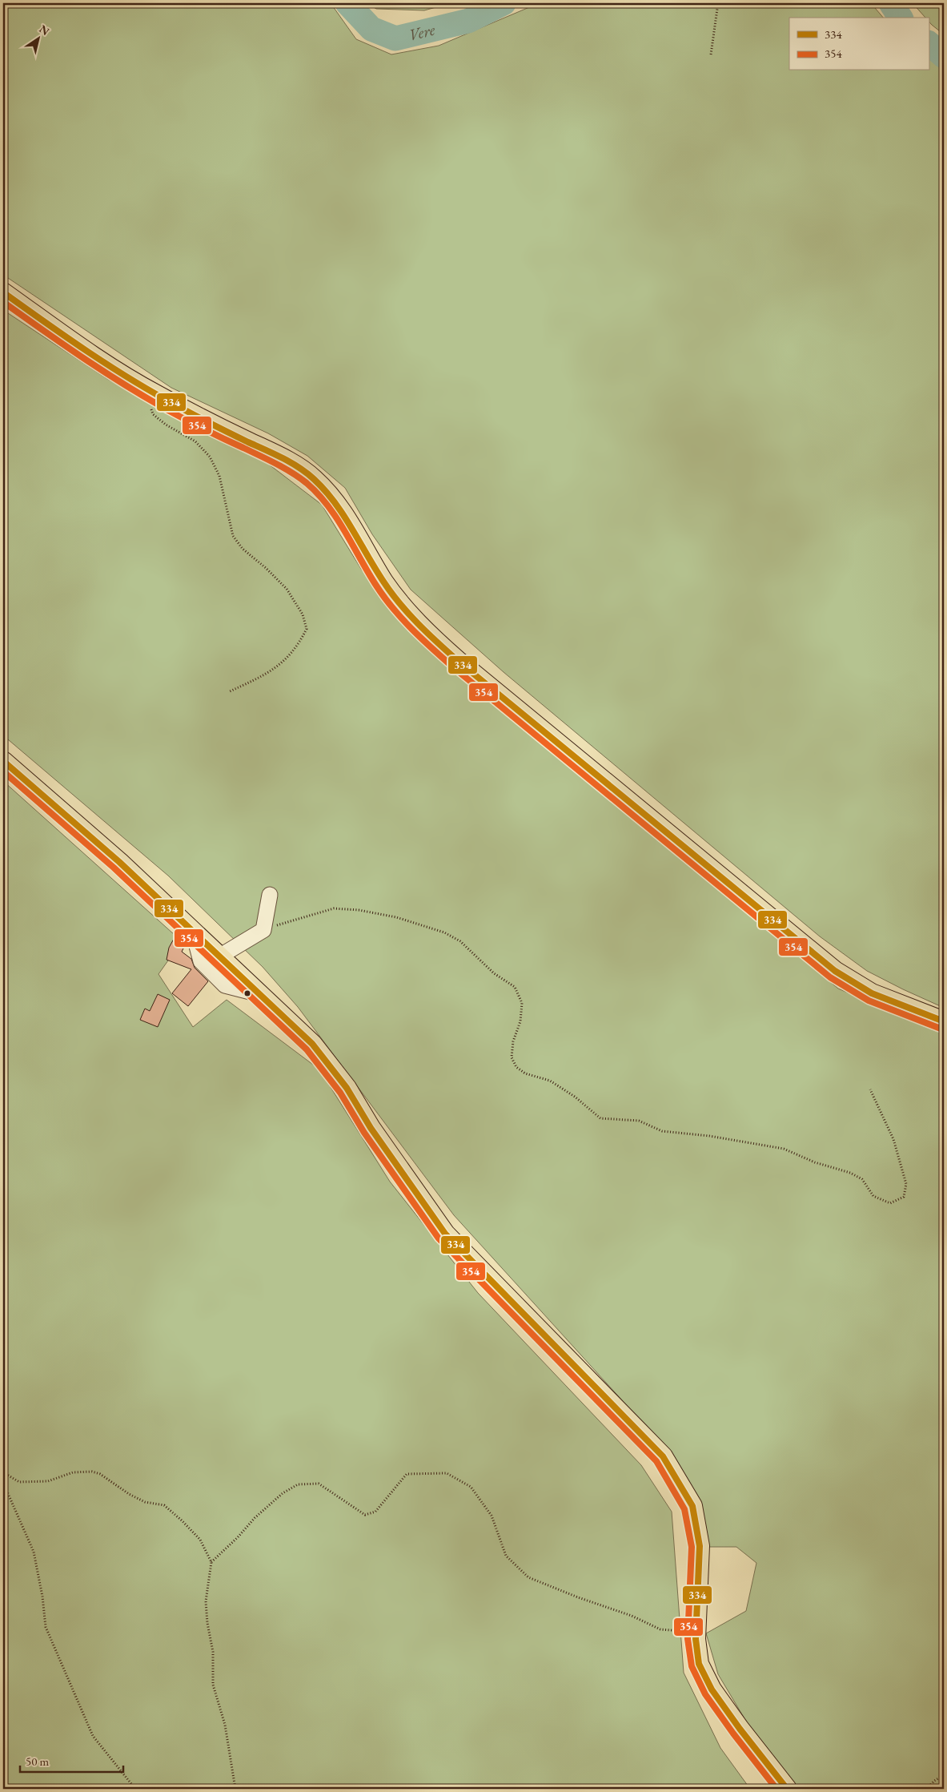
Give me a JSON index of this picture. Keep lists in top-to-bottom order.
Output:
{
  "water": ["Vere"],
  "lines": ["transit line 334", "transit line 354"],
  "legend": ["334", "354"],
  "scale_bar": "50 m",
  "north": "top right"
}
